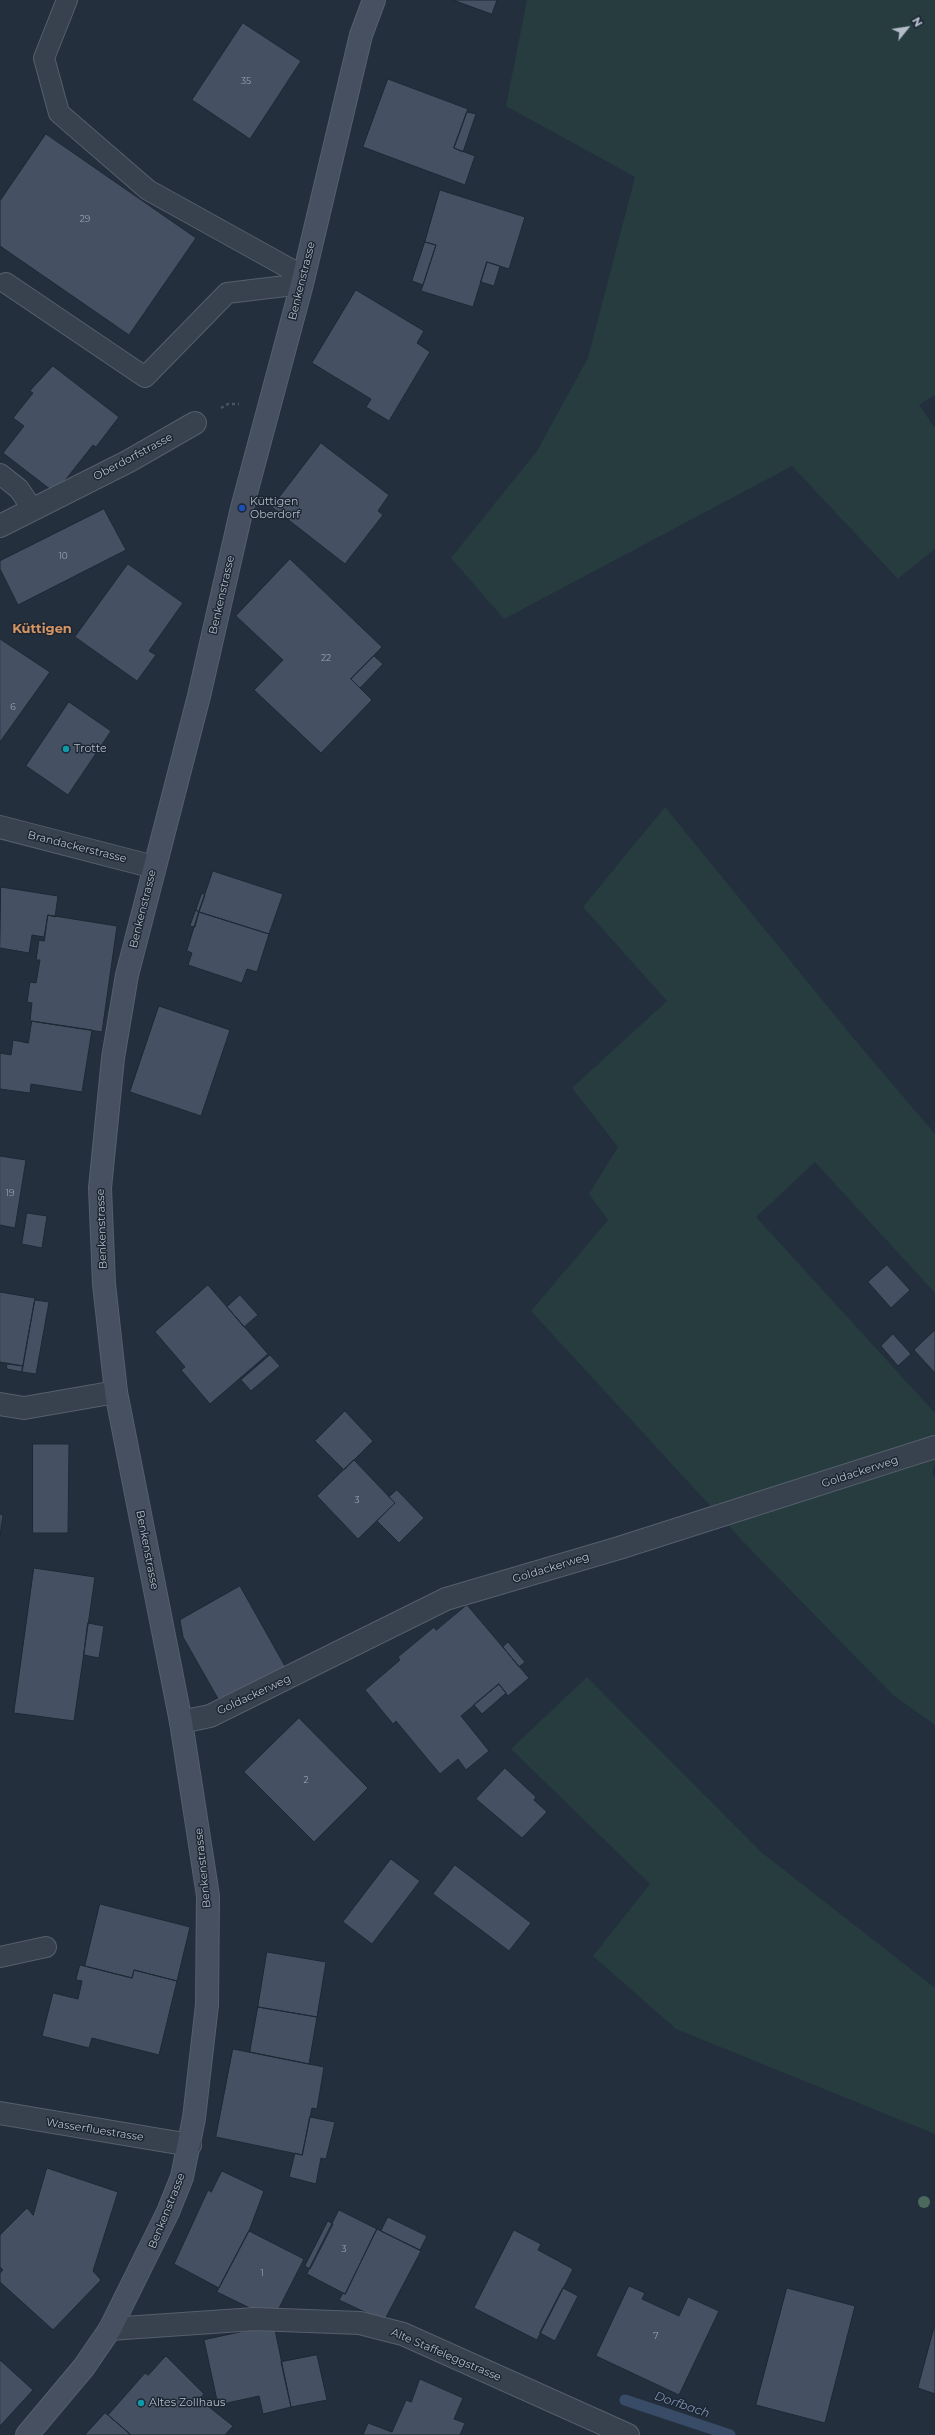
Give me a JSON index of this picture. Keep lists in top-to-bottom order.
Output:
{
  "streets": {
    "street": [
      "Benkenstrasse",
      "Oberdorfstrasse",
      "Brandackerstrasse",
      "Goldackerweg",
      "Wasserfluestrasse",
      "Alte Staffeleggstrasse"
    ]
  },
  "crossings": [
    ["Benkenstrasse", "Brandackerstrasse"],
    ["Benkenstrasse", "Goldackerweg"],
    ["Benkenstrasse", "Wasserfluestrasse"],
    ["Benkenstrasse", "Alte Staffeleggstrasse"]
  ],
  "districts": ["Küttigen"],
  "water": ["Dorfbach"],
  "places": ["Küttigen Oberdorf", "Trotte", "Altes Zollhaus"],
  "house_numbers": [
    "35",
    "29",
    "10",
    "22",
    "6",
    "19",
    "3",
    "2",
    "3",
    "1",
    "7"
  ],
  "north": "top right"
}
